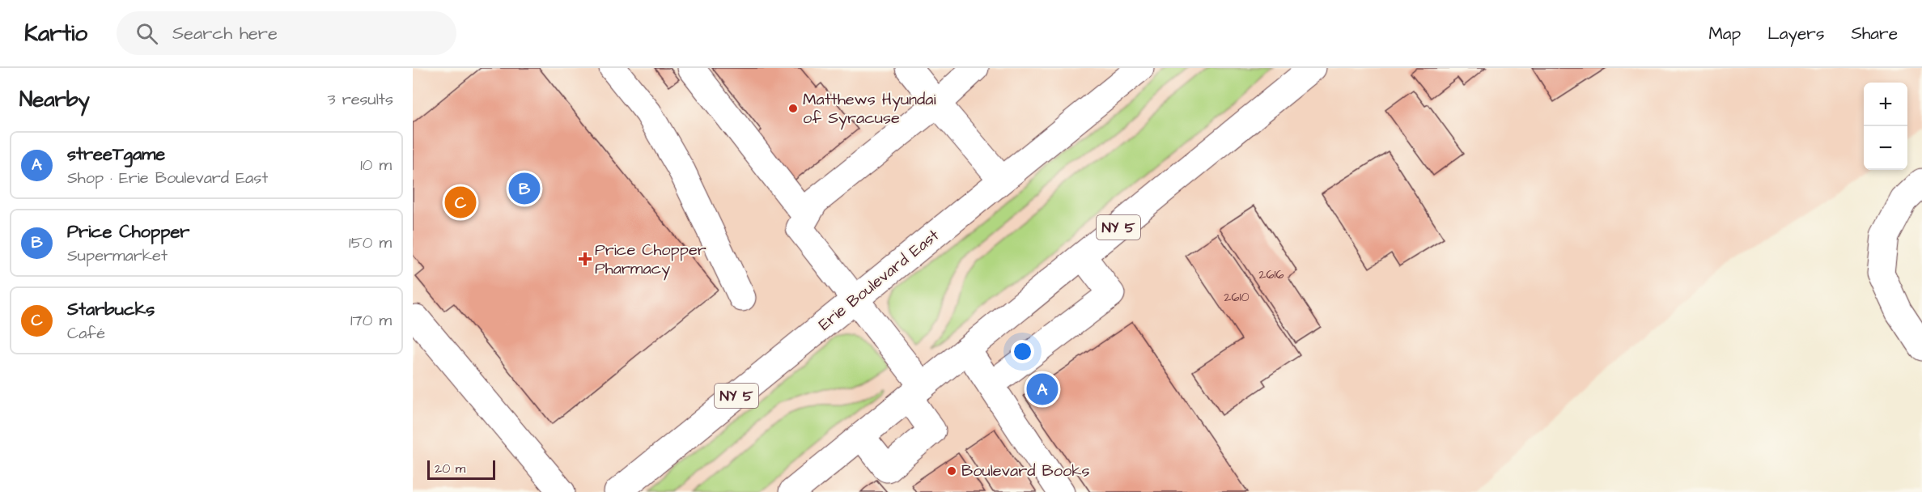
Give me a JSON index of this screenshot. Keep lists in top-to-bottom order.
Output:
{
  "streets": {
    "main road": ["NY 5", "Erie Boulevard East"]
  },
  "places": {
    "other": ["Matthews Hyundai of Syracuse", "Boulevard Books"],
    "health": ["Price Chopper Pharmacy"]
  },
  "house_numbers": ["2616", "2610"],
  "scale_bar": "20 m",
  "page": {
    "header": "Kartio",
    "search": "Search here",
    "nav": ["Map", "Layers", "Share"],
    "heading": ["Nearby", "3 results"],
    "map_buttons": ["+", "−"],
    "list": [
      {
        "mark": "A",
        "name": "streeTgame",
        "note": "Shop · Erie Boulevard East",
        "value": "10 m"
      },
      {
        "mark": "B",
        "name": "Price Chopper",
        "note": "Supermarket",
        "value": "150 m"
      },
      {
        "mark": "C",
        "name": "Starbucks",
        "note": "Café",
        "value": "170 m"
      }
    ],
    "pins": ["B", "C", "A"],
    "scale": "20 m"
  }
}
